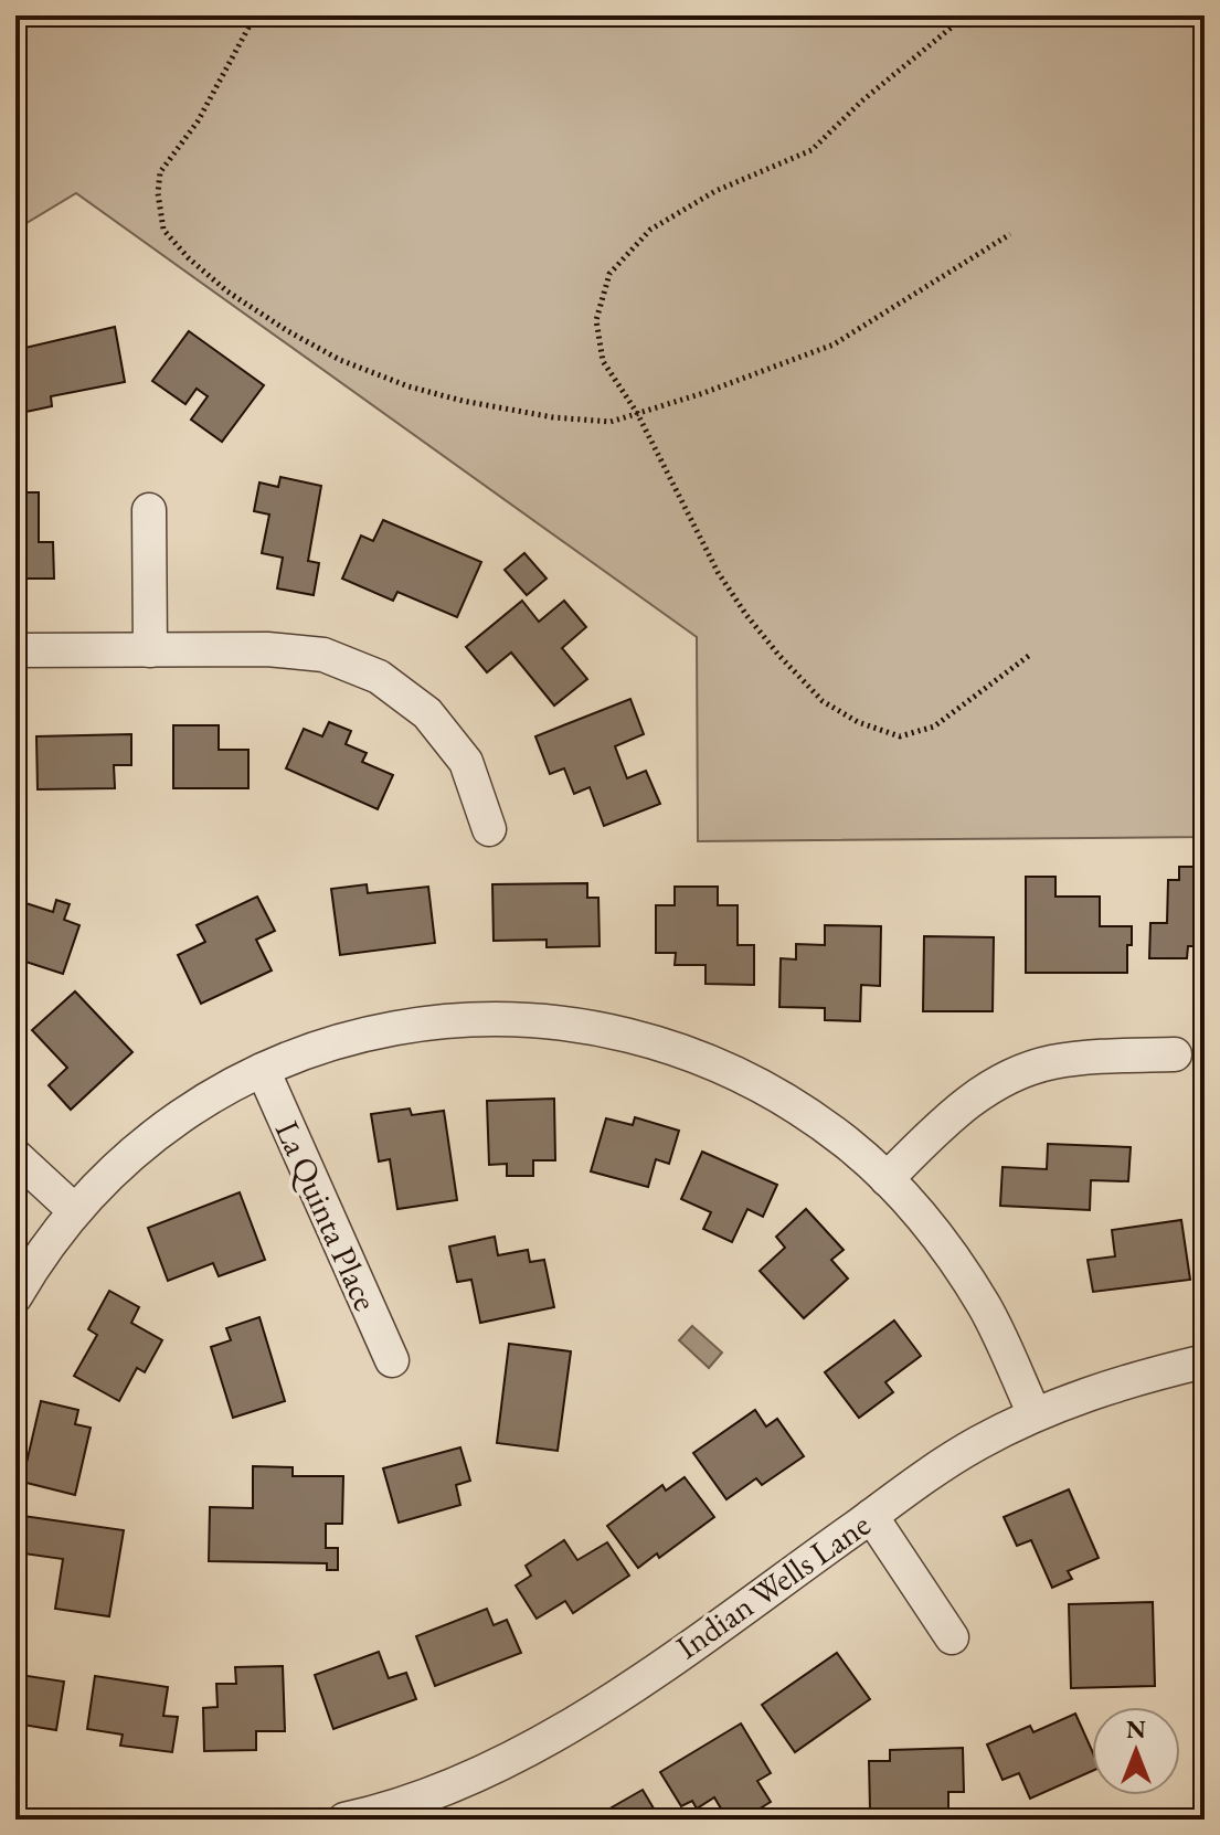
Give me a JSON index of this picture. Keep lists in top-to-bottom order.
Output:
{
  "streets": {
    "street": ["La Quinta Place", "Indian Wells Lane"]
  },
  "north": "top"
}
